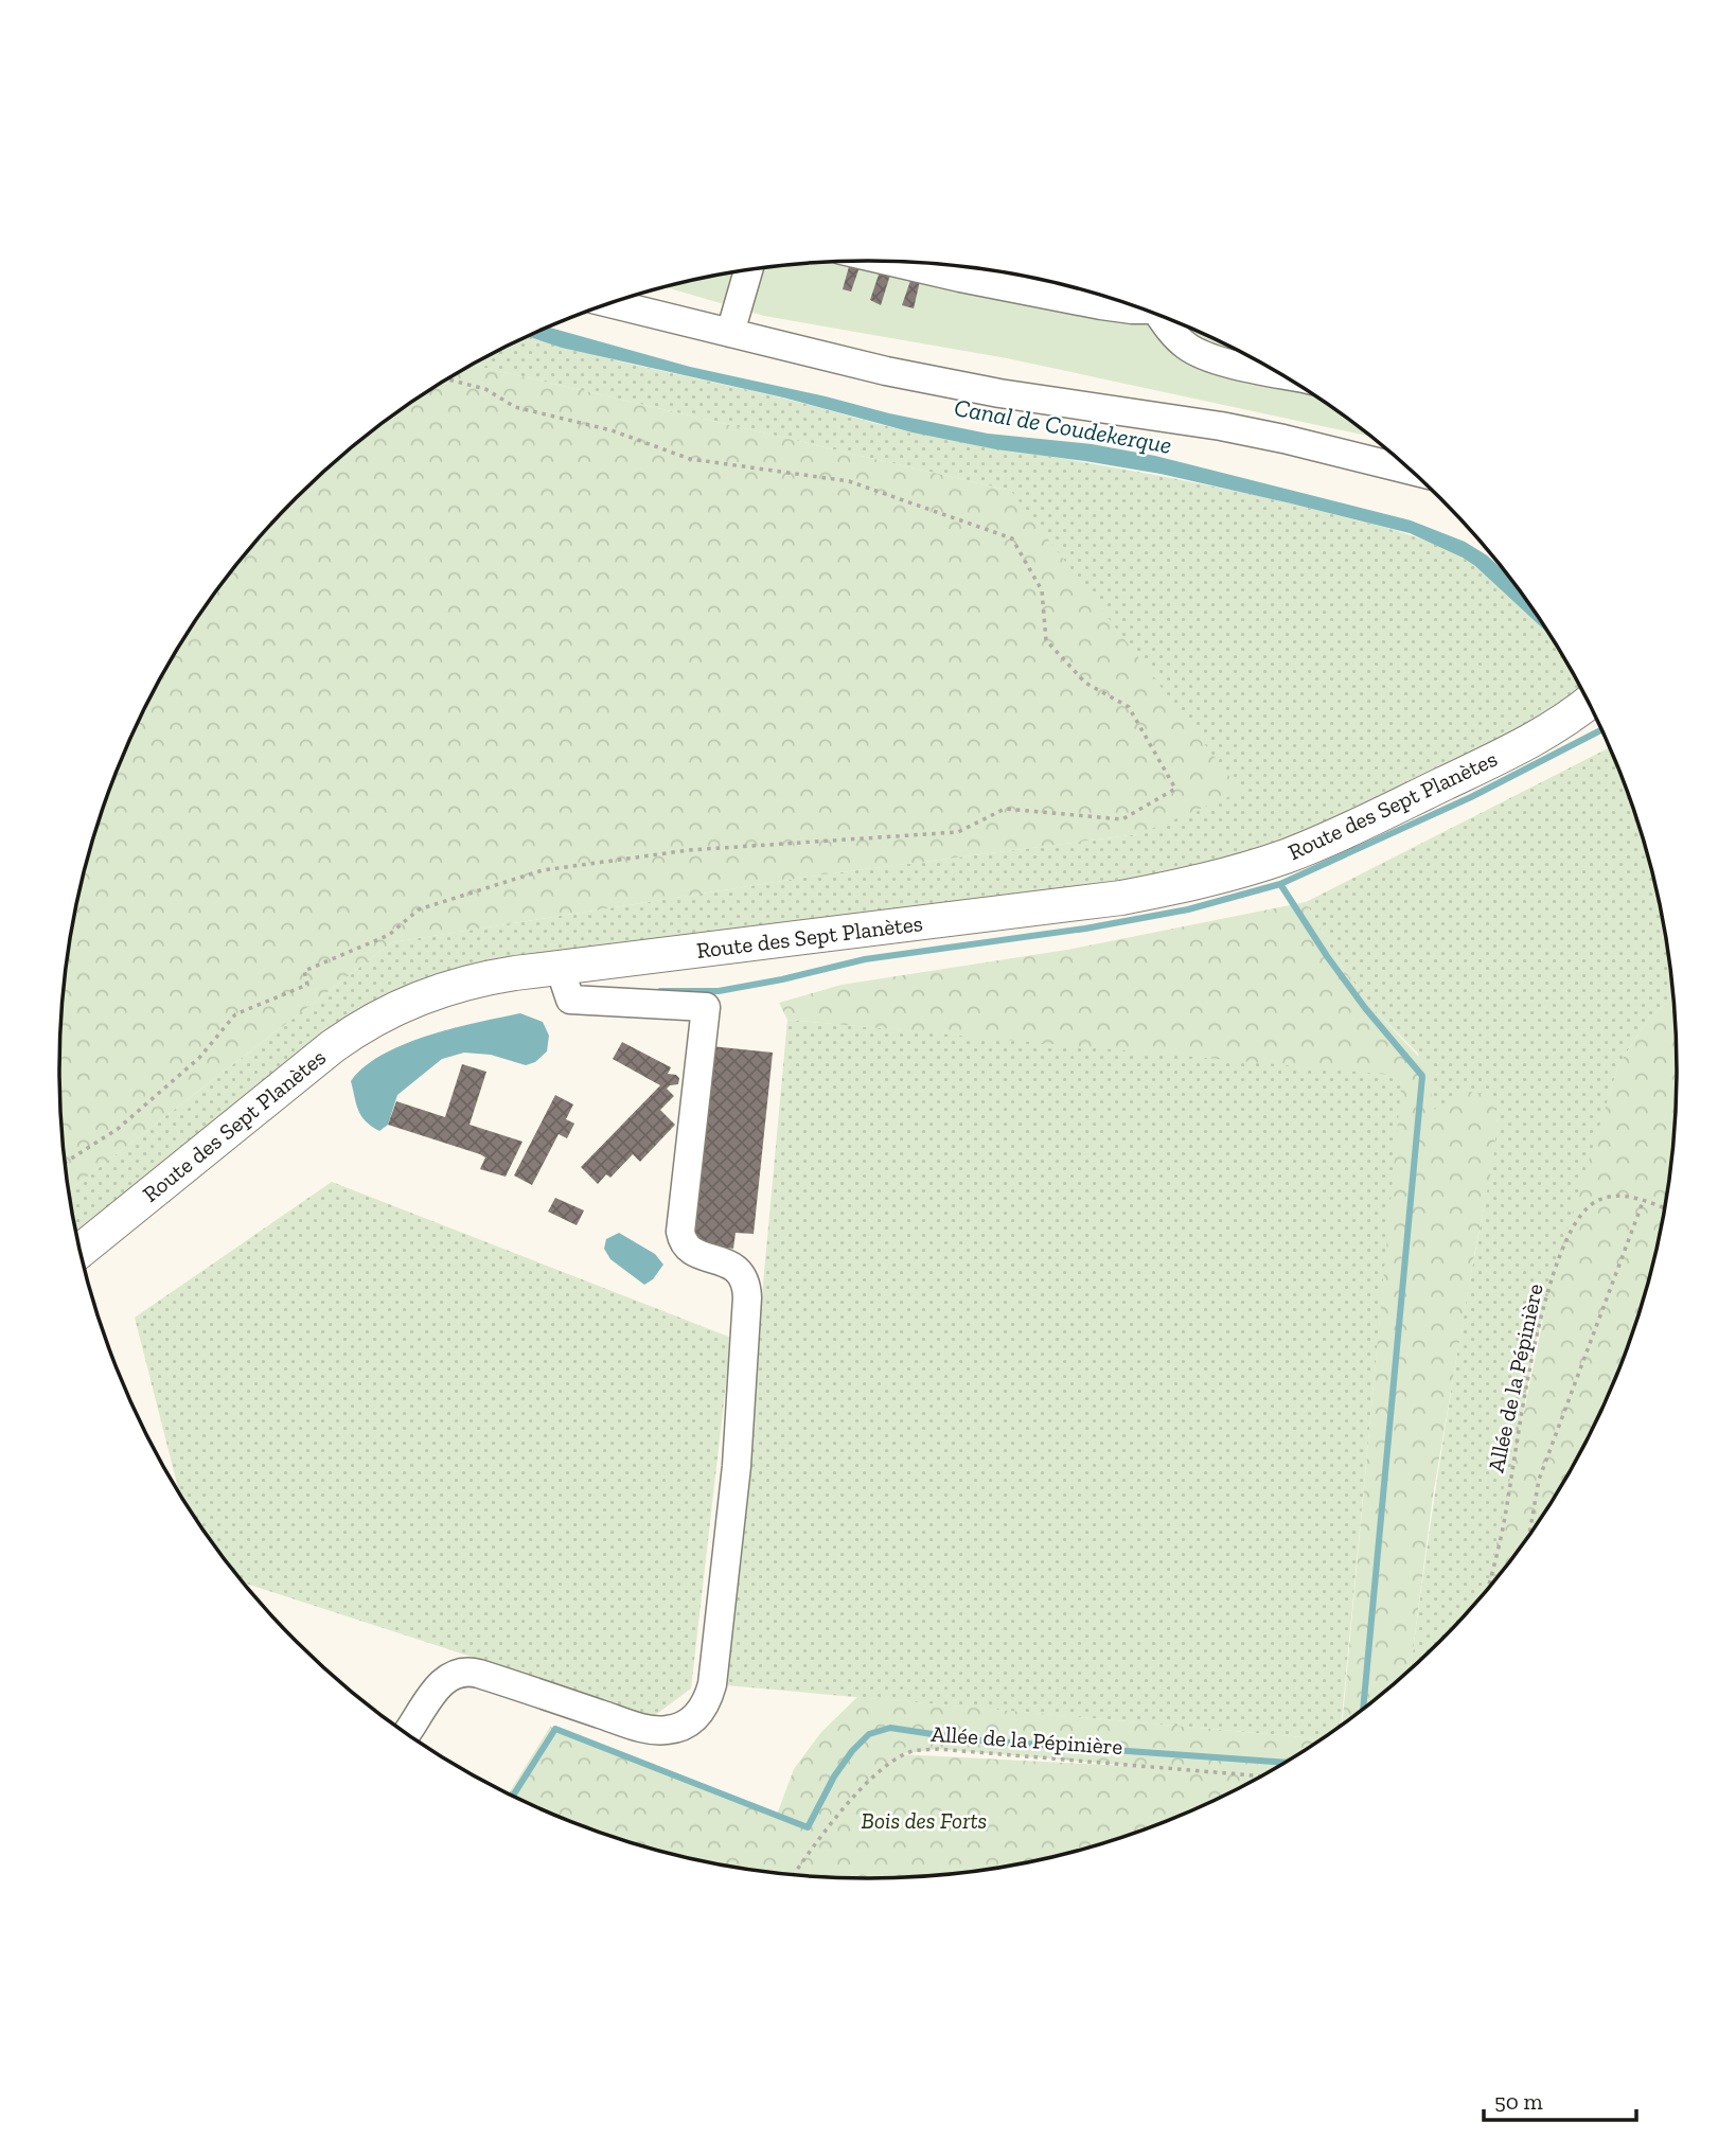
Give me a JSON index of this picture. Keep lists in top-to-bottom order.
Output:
{
  "streets": {
    "main road": ["Route des Sept Planètes"],
    "path": ["Allée de la Pépinière"]
  },
  "water": ["Canal de Coudekerque"],
  "parks": ["Bois des Forts"],
  "scale_bar": "50 m"
}
